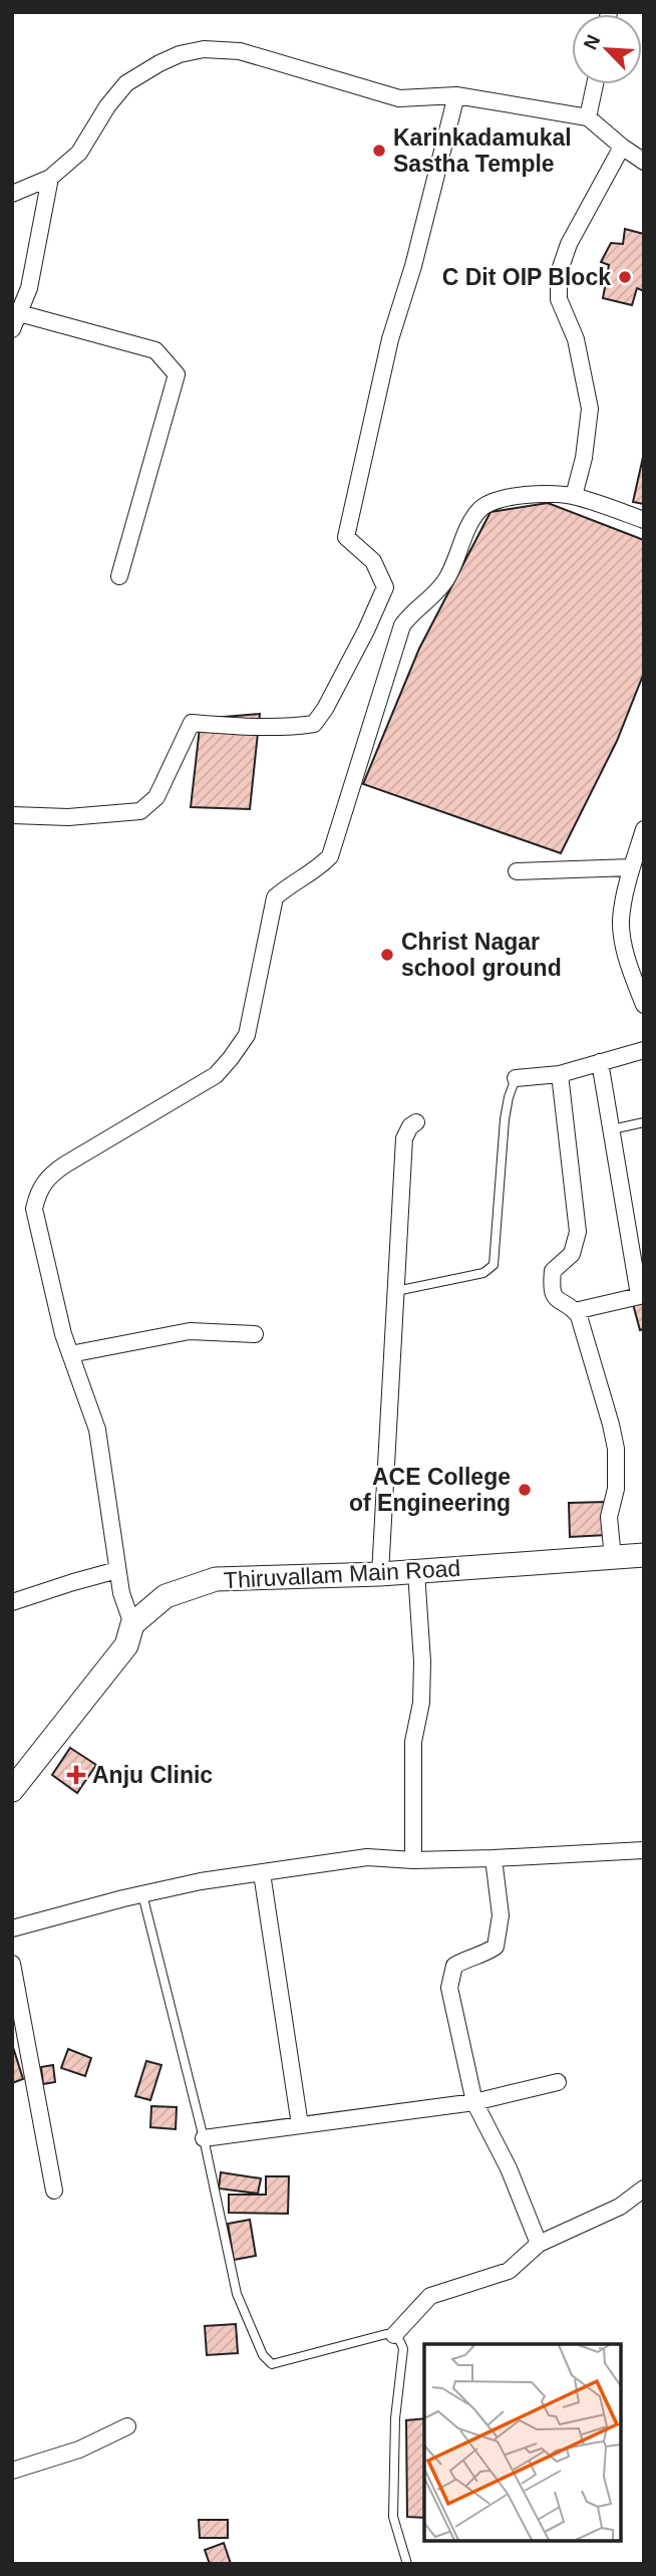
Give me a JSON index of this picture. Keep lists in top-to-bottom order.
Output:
{
  "streets": {
    "main road": ["Thiruvallam Main Road"]
  },
  "places": {
    "other": [
      "Karinkadamukal Sastha Temple",
      "C Dit OIP Block",
      "Christ Nagar school ground",
      "ACE College of Engineering"
    ],
    "health": ["Anju Clinic"]
  },
  "north": "top left"
}
